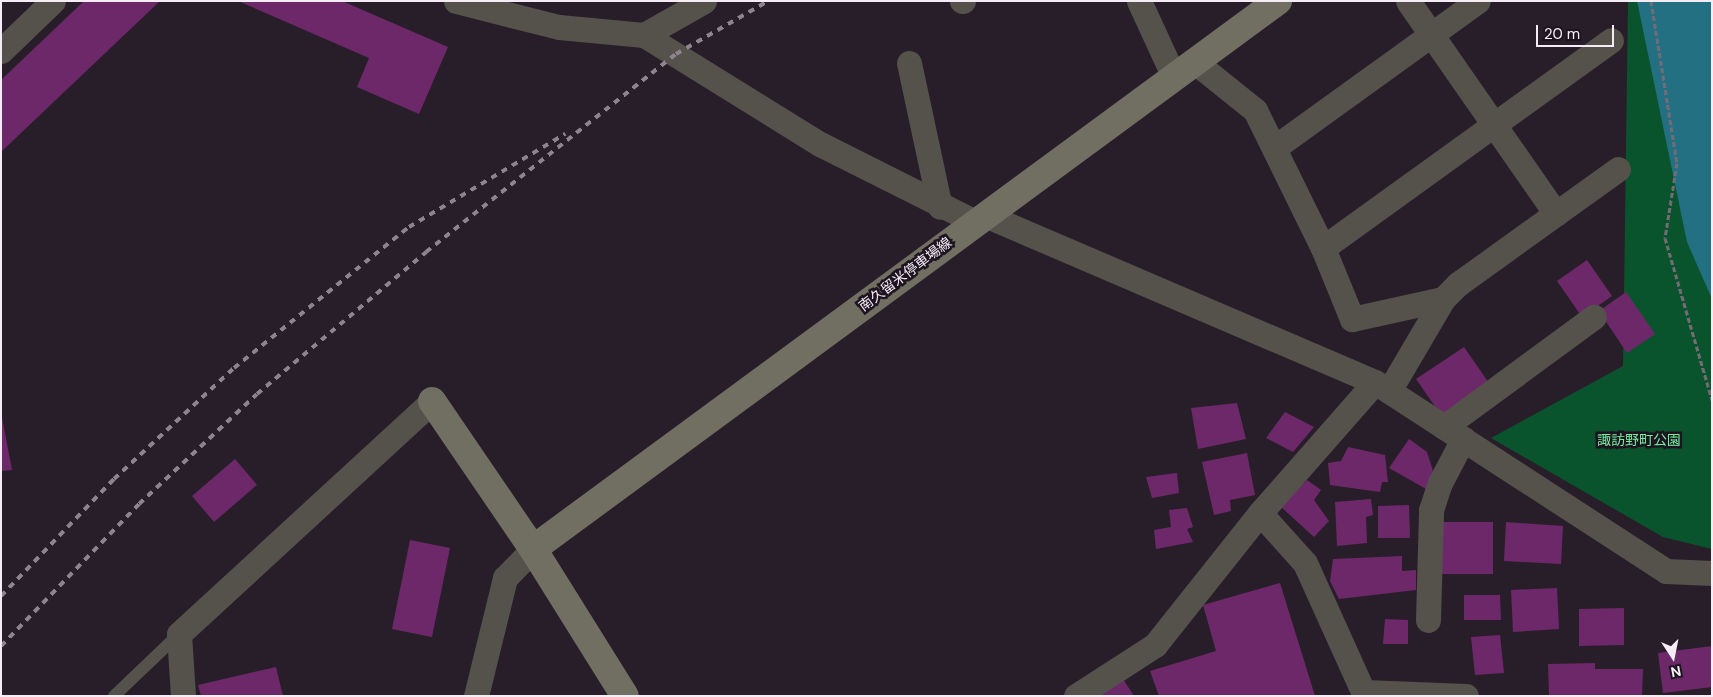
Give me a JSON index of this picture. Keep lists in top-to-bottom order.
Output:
{
  "streets": {
    "main road": ["南久留米停車場線"]
  },
  "parks": ["諏訪野町公園"],
  "scale_bar": "20 m",
  "north": "bottom"
}
